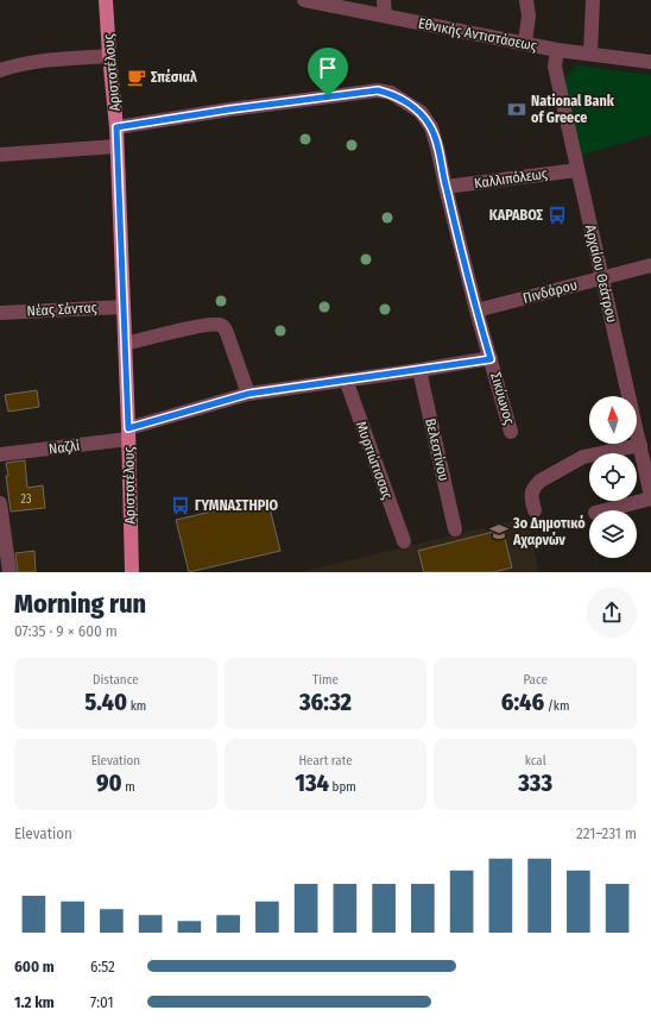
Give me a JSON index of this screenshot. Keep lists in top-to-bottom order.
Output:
{
  "streets": {
    "main road": ["Αριστοτέλους"],
    "street": [
      "Εθνικής Αντιστάσεως",
      "Καλλιπόλεως",
      "Αρχαίου Θεάτρου",
      "Πινδάρου",
      "Νέας Σάντας",
      "Σικύωνος",
      "Ναζλί",
      "Βελεστίνου",
      "Μυρτιώτισσας"
    ]
  },
  "crossings": [
    ["Εθνικής Αντιστάσεως", "Αρχαίου Θεάτρου"],
    ["Αριστοτέλους", "Νέας Σάντας"],
    ["Αριστοτέλους", "Σικύωνος"],
    ["Αριστοτέλους", "Ναζλί"],
    ["Καλλιπόλεως", "Αρχαίου Θεάτρου"],
    ["Καλλιπόλεως", "Σικύωνος"],
    ["Αρχαίου Θεάτρου", "Πινδάρου"],
    ["Πινδάρου", "Σικύωνος"],
    ["Σικύωνος", "Ναζλί"],
    ["Ναζλί", "Βελεστίνου"],
    ["Ναζλί", "Μυρτιώτισσας"]
  ],
  "places": {
    "cafe": ["Σπέσιαλ"],
    "bank": ["National Bank of Greece"],
    "bus stop": ["ΚΑΡΑΒΟΣ", "ΓΥΜΝΑΣΤΗΡΙΟ"],
    "school or university": ["3ο Δημοτικό Αχαρνών"]
  },
  "house_numbers": ["23"],
  "north": "top",
  "page": {
    "heading": ["Morning run", "07:35 · 9 × 600 m"],
    "stats": [
      ["Distance", "5.40 km"],
      ["Time", "36:32"],
      ["Pace", "6:46 /km"],
      ["Elevation", "90 m"],
      ["Heart rate", "134 bpm"],
      ["kcal", "333"]
    ],
    "chart": ["Elevation", "221–231 m"],
    "list": [
      {
        "name": "600 m",
        "note": "6:52"
      },
      {
        "name": "1.2 km",
        "note": "7:01"
      }
    ]
  }
}
